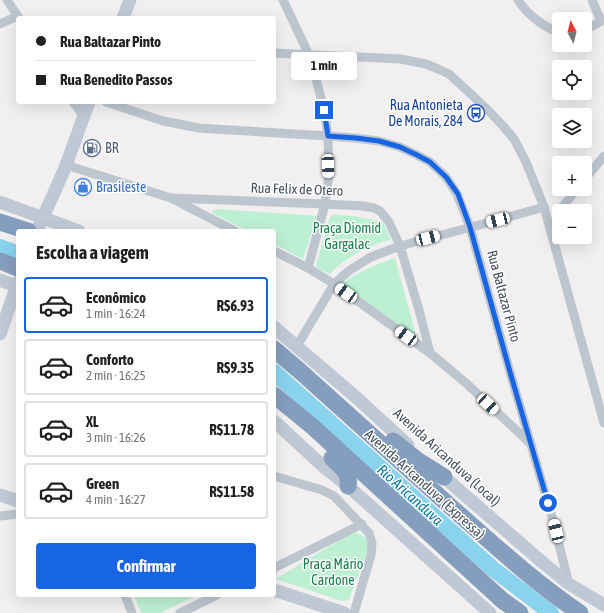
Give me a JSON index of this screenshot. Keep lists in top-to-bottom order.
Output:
{
  "streets": {
    "highway": ["Avenida Aricanduva (Expressa)"],
    "main road": ["Avenida Aricanduva (Local)"],
    "street": ["Rua Felix de Otero", "Rua Baltazar Pinto"]
  },
  "crossings": [
    ["Rua Baltazar Pinto", "Avenida Aricanduva (Local)"]
  ],
  "water": ["Rio Aricanduva"],
  "parks": ["Praça Diomid Gargalac", "Praça Mário Cardone"],
  "places": {
    "bus stop": ["Rua Antonieta De Morais, 284"],
    "fuel station": ["BR"],
    "shop": ["Brasileste"]
  },
  "north": "top",
  "page": {
    "map_buttons": ["+", "−"],
    "banner": ["Rua Baltazar Pinto", "Rua Benedito Passos"],
    "bubble": "1 min",
    "heading": "Escolha a viagem",
    "list": [
      {
        "name": "Econômico",
        "note": "1 min · 16:24",
        "value": "R$6.93"
      },
      {
        "name": "Conforto",
        "note": "2 min · 16:25",
        "value": "R$9.35"
      },
      {
        "name": "XL",
        "note": "3 min · 16:26",
        "value": "R$11.78"
      },
      {
        "name": "Green",
        "note": "4 min · 16:27",
        "value": "R$11.58"
      }
    ],
    "buttons": "Confirmar"
  }
}
